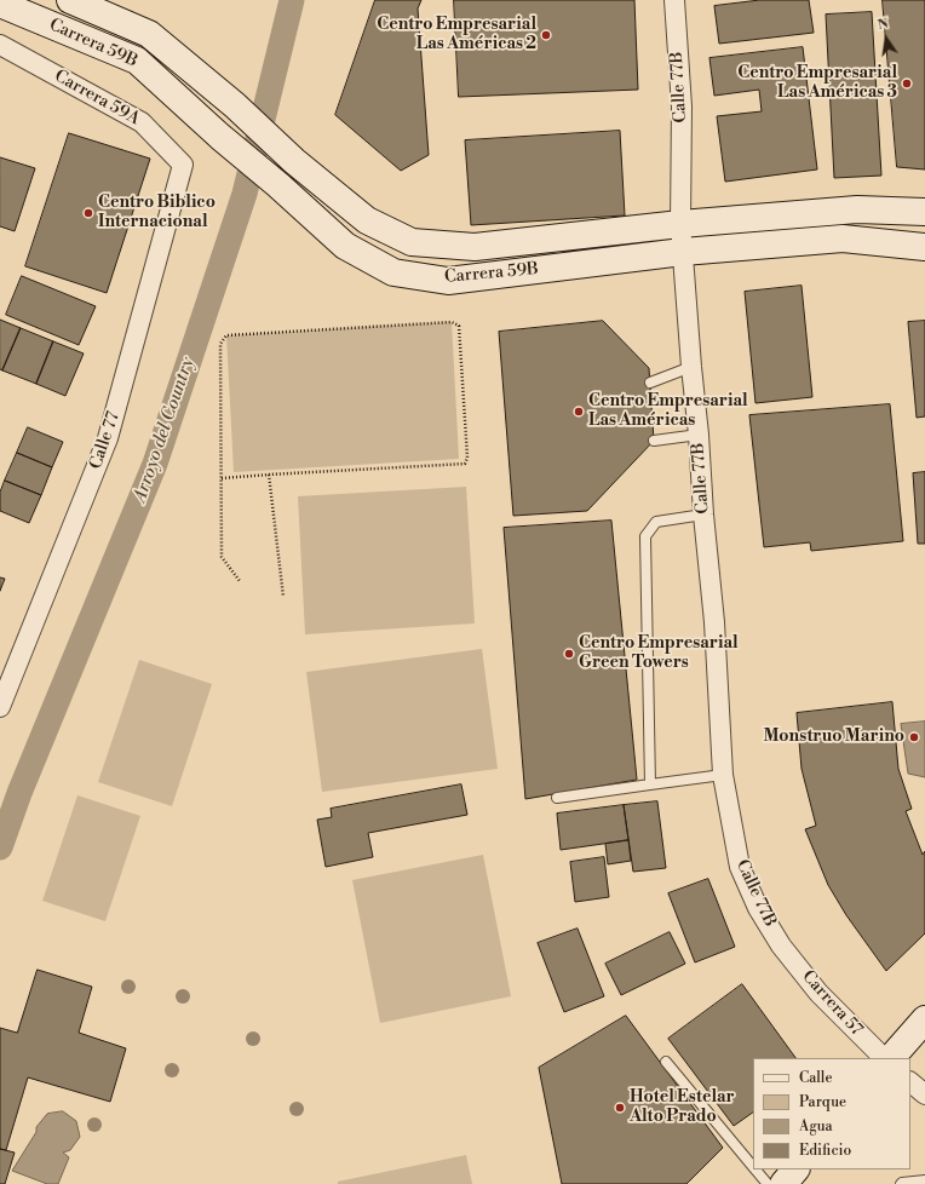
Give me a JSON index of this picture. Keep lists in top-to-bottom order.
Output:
{
  "streets": {
    "street": [
      "Carrera 59B",
      "Calle 77B",
      "Carrera 59A",
      "Calle 77",
      "Carrera 57"
    ]
  },
  "crossings": [
    ["Carrera 59B", "Calle 77B"],
    ["Calle 77B", "Carrera 57"],
    ["Carrera 59A", "Calle 77"]
  ],
  "water": ["Arroyo del Country"],
  "places": [
    "Centro Empresarial Las Américas 2",
    "Centro Empresarial Las Américas 3",
    "Centro Biblico Internacional",
    "Centro Empresarial Las Américas",
    "Centro Empresarial Green Towers",
    "Monstruo Marino",
    "Hotel Estelar Alto Prado"
  ],
  "legend": [
    "Calle",
    "Parque",
    "Agua",
    "Edificio"
  ],
  "north": "top"
}
